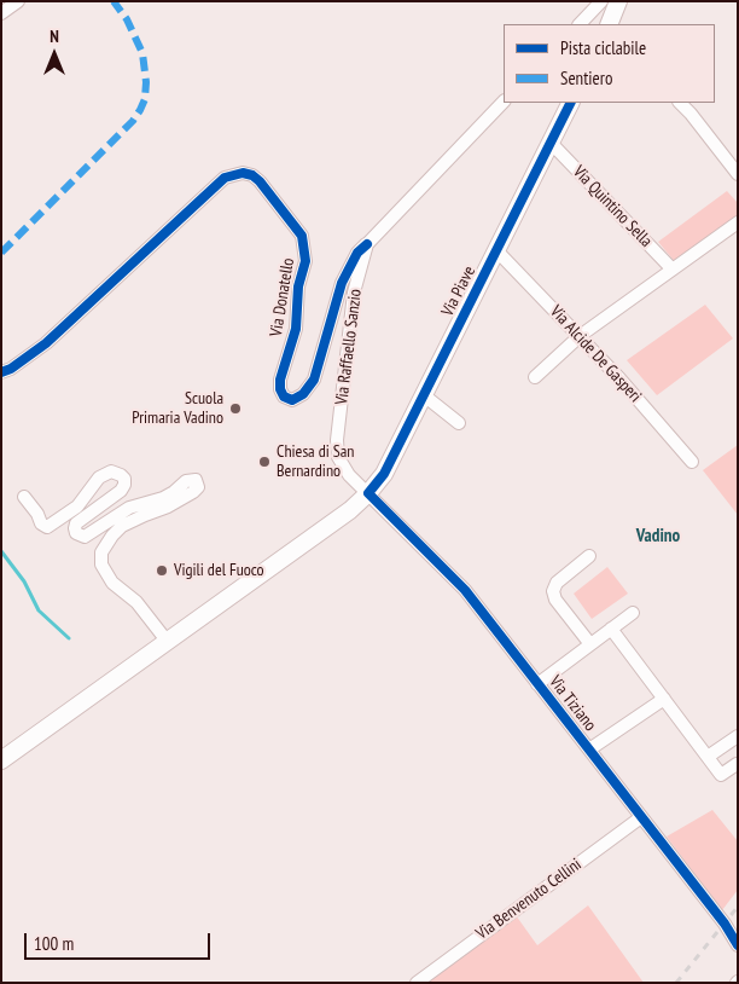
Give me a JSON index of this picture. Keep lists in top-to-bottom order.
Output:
{
  "streets": {
    "main road": ["Via Piave"],
    "street": [
      "Via Quintino Sella",
      "Via Donatello",
      "Via Raffaello Sanzio",
      "Via Alcide De Gasperi",
      "Via Tiziano",
      "Via Benvenuto Cellini"
    ]
  },
  "crossings": [
    ["Via Quintino Sella", "Via Piave"],
    ["Via Piave", "Via Raffaello Sanzio"],
    ["Via Piave", "Via Alcide De Gasperi"],
    ["Via Piave", "Via Tiziano"],
    ["Via Donatello", "Via Raffaello Sanzio"],
    ["Via Raffaello Sanzio", "Via Tiziano"],
    ["Via Tiziano", "Via Benvenuto Cellini"]
  ],
  "districts": ["Vadino"],
  "places": ["Scuola Primaria Vadino", "Chiesa di San Bernardino", "Vigili del Fuoco"],
  "legend": ["Pista ciclabile", "Sentiero"],
  "scale_bar": "100 m",
  "north": "top"
}
